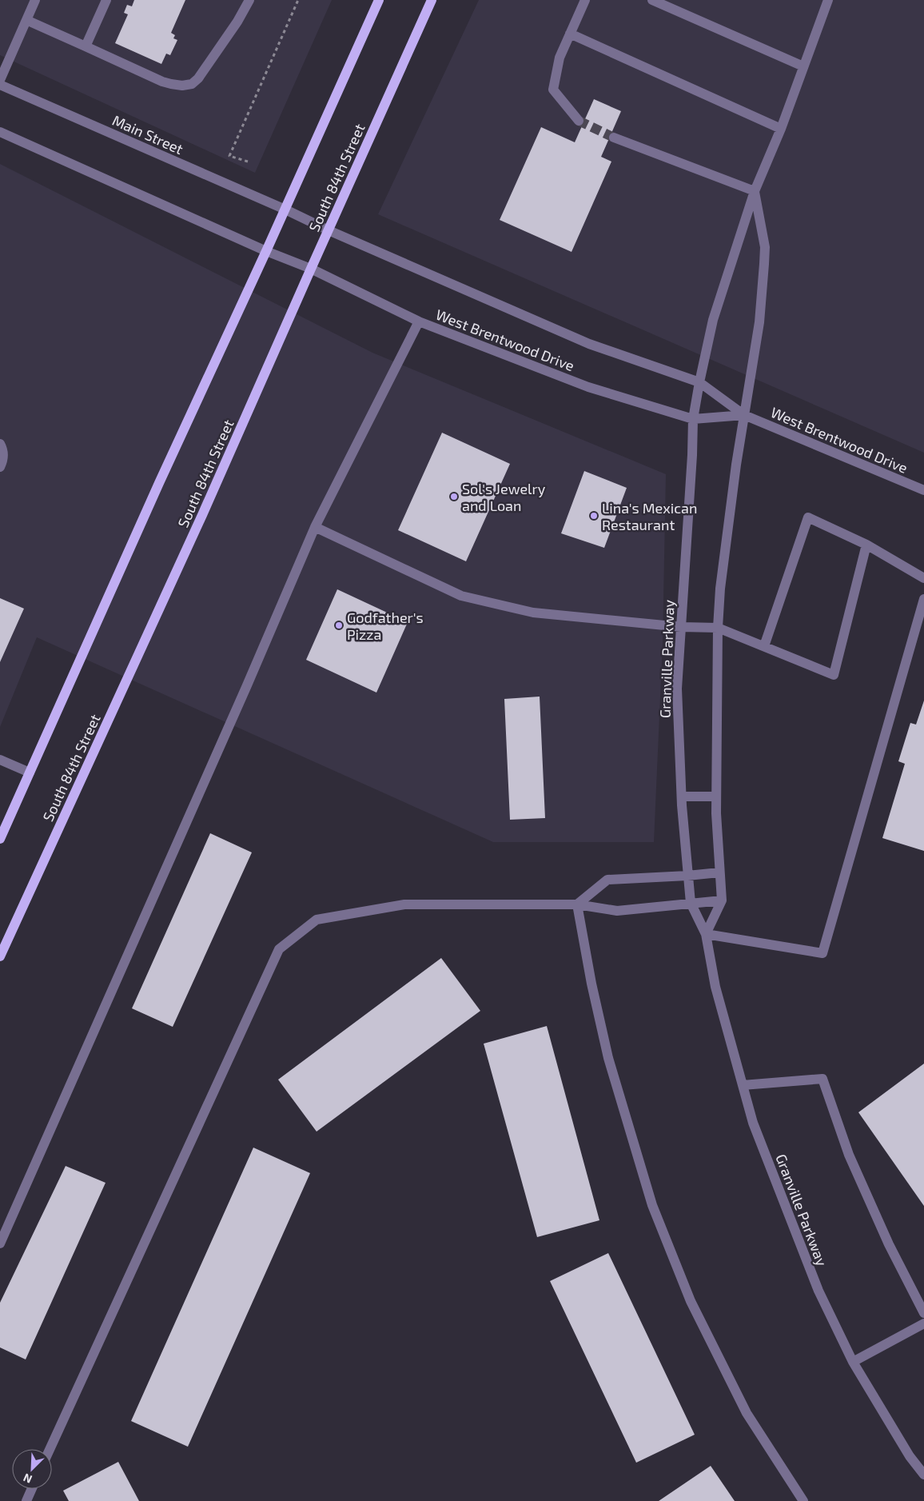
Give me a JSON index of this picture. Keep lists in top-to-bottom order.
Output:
{
  "streets": {
    "main road": ["South 84th Street"],
    "street": ["Main Street", "West Brentwood Drive", "Granville Parkway"]
  },
  "crossings": [
    ["Main Street", "West Brentwood Drive"],
    ["South 84th Street", "West Brentwood Drive"],
    ["West Brentwood Drive", "Granville Parkway"]
  ],
  "places": ["Sol's Jewelry and Loan", "Lina's Mexican Restaurant", "Godfather's Pizza"],
  "north": "bottom left"
}
